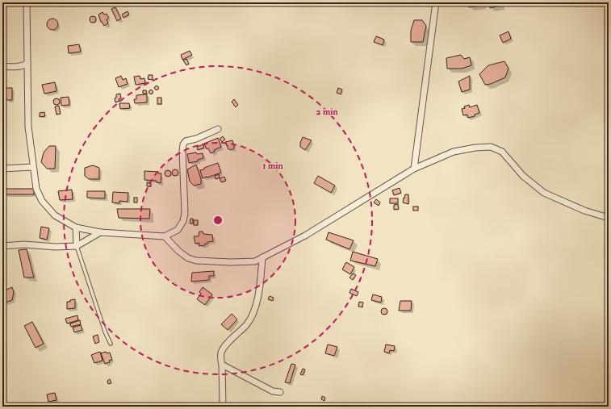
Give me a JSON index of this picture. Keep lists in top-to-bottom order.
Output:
{
  "rings": ["2 min", "1 min"]
}
